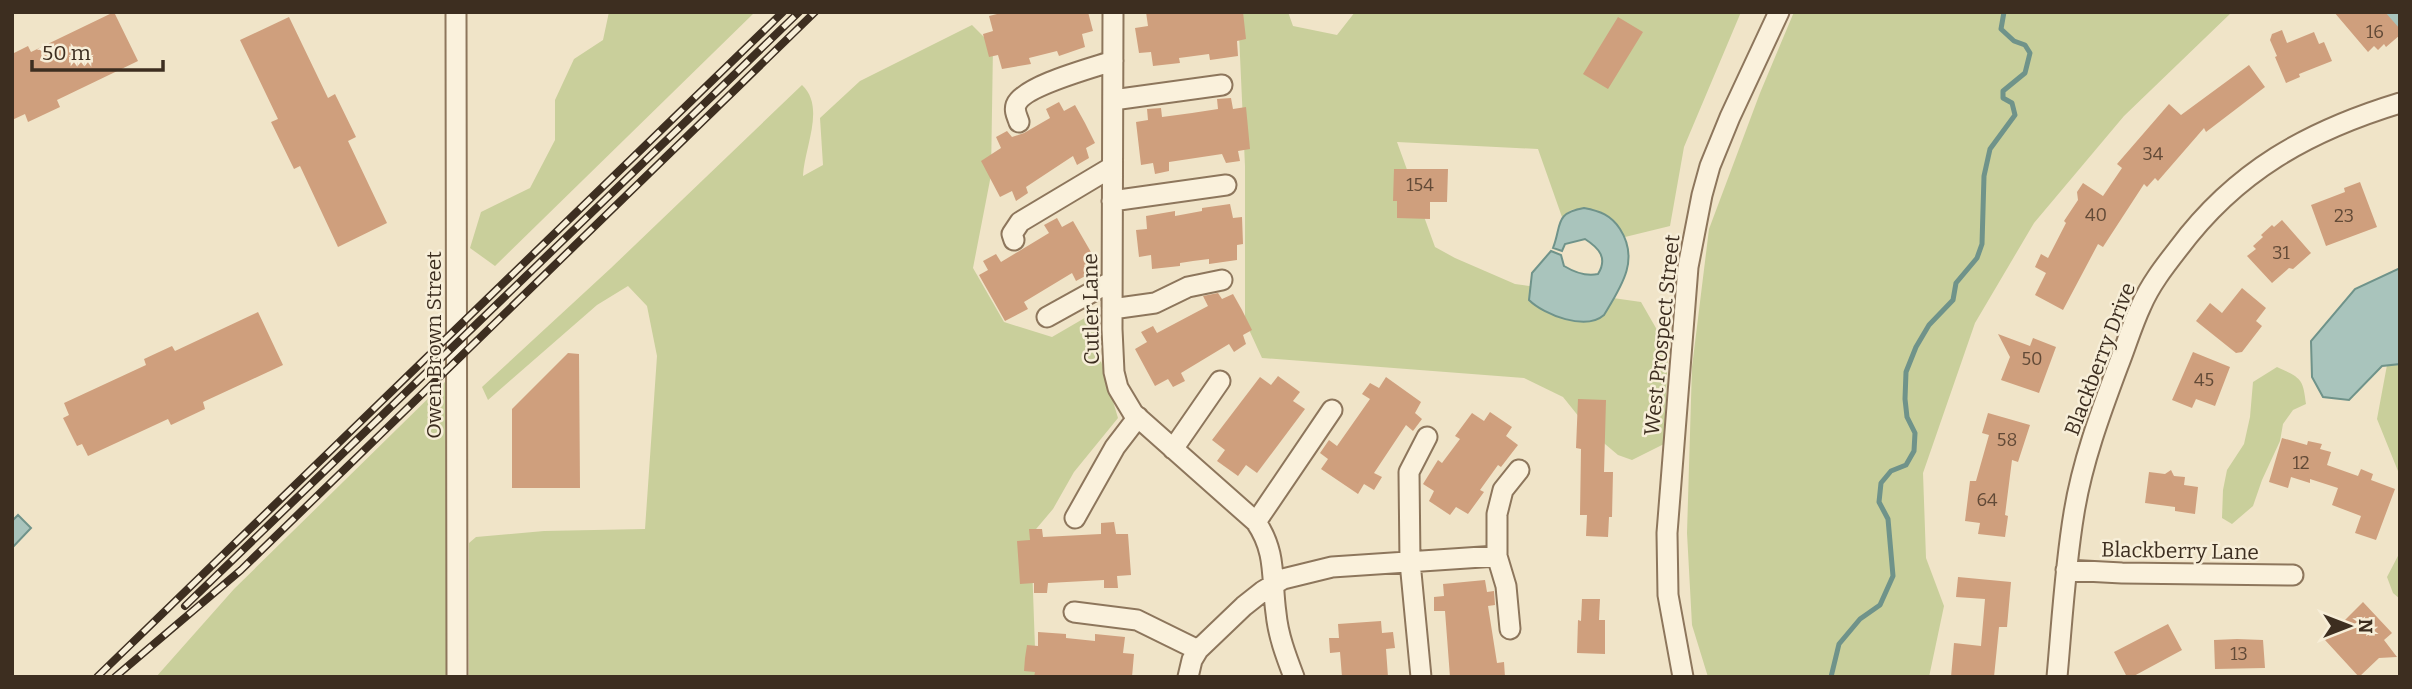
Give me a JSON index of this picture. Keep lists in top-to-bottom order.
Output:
{
  "streets": {
    "street": [
      "Cutler Lane",
      "West Prospect Street",
      "Owen Brown Street",
      "Blackberry Drive",
      "Blackberry Lane"
    ]
  },
  "crossings": [
    ["Blackberry Drive", "Blackberry Lane"]
  ],
  "house_numbers": [
    "16",
    "34",
    "154",
    "40",
    "23",
    "31",
    "50",
    "45",
    "58",
    "12",
    "64",
    "13"
  ],
  "scale_bar": "50 m",
  "north": "right"
}
